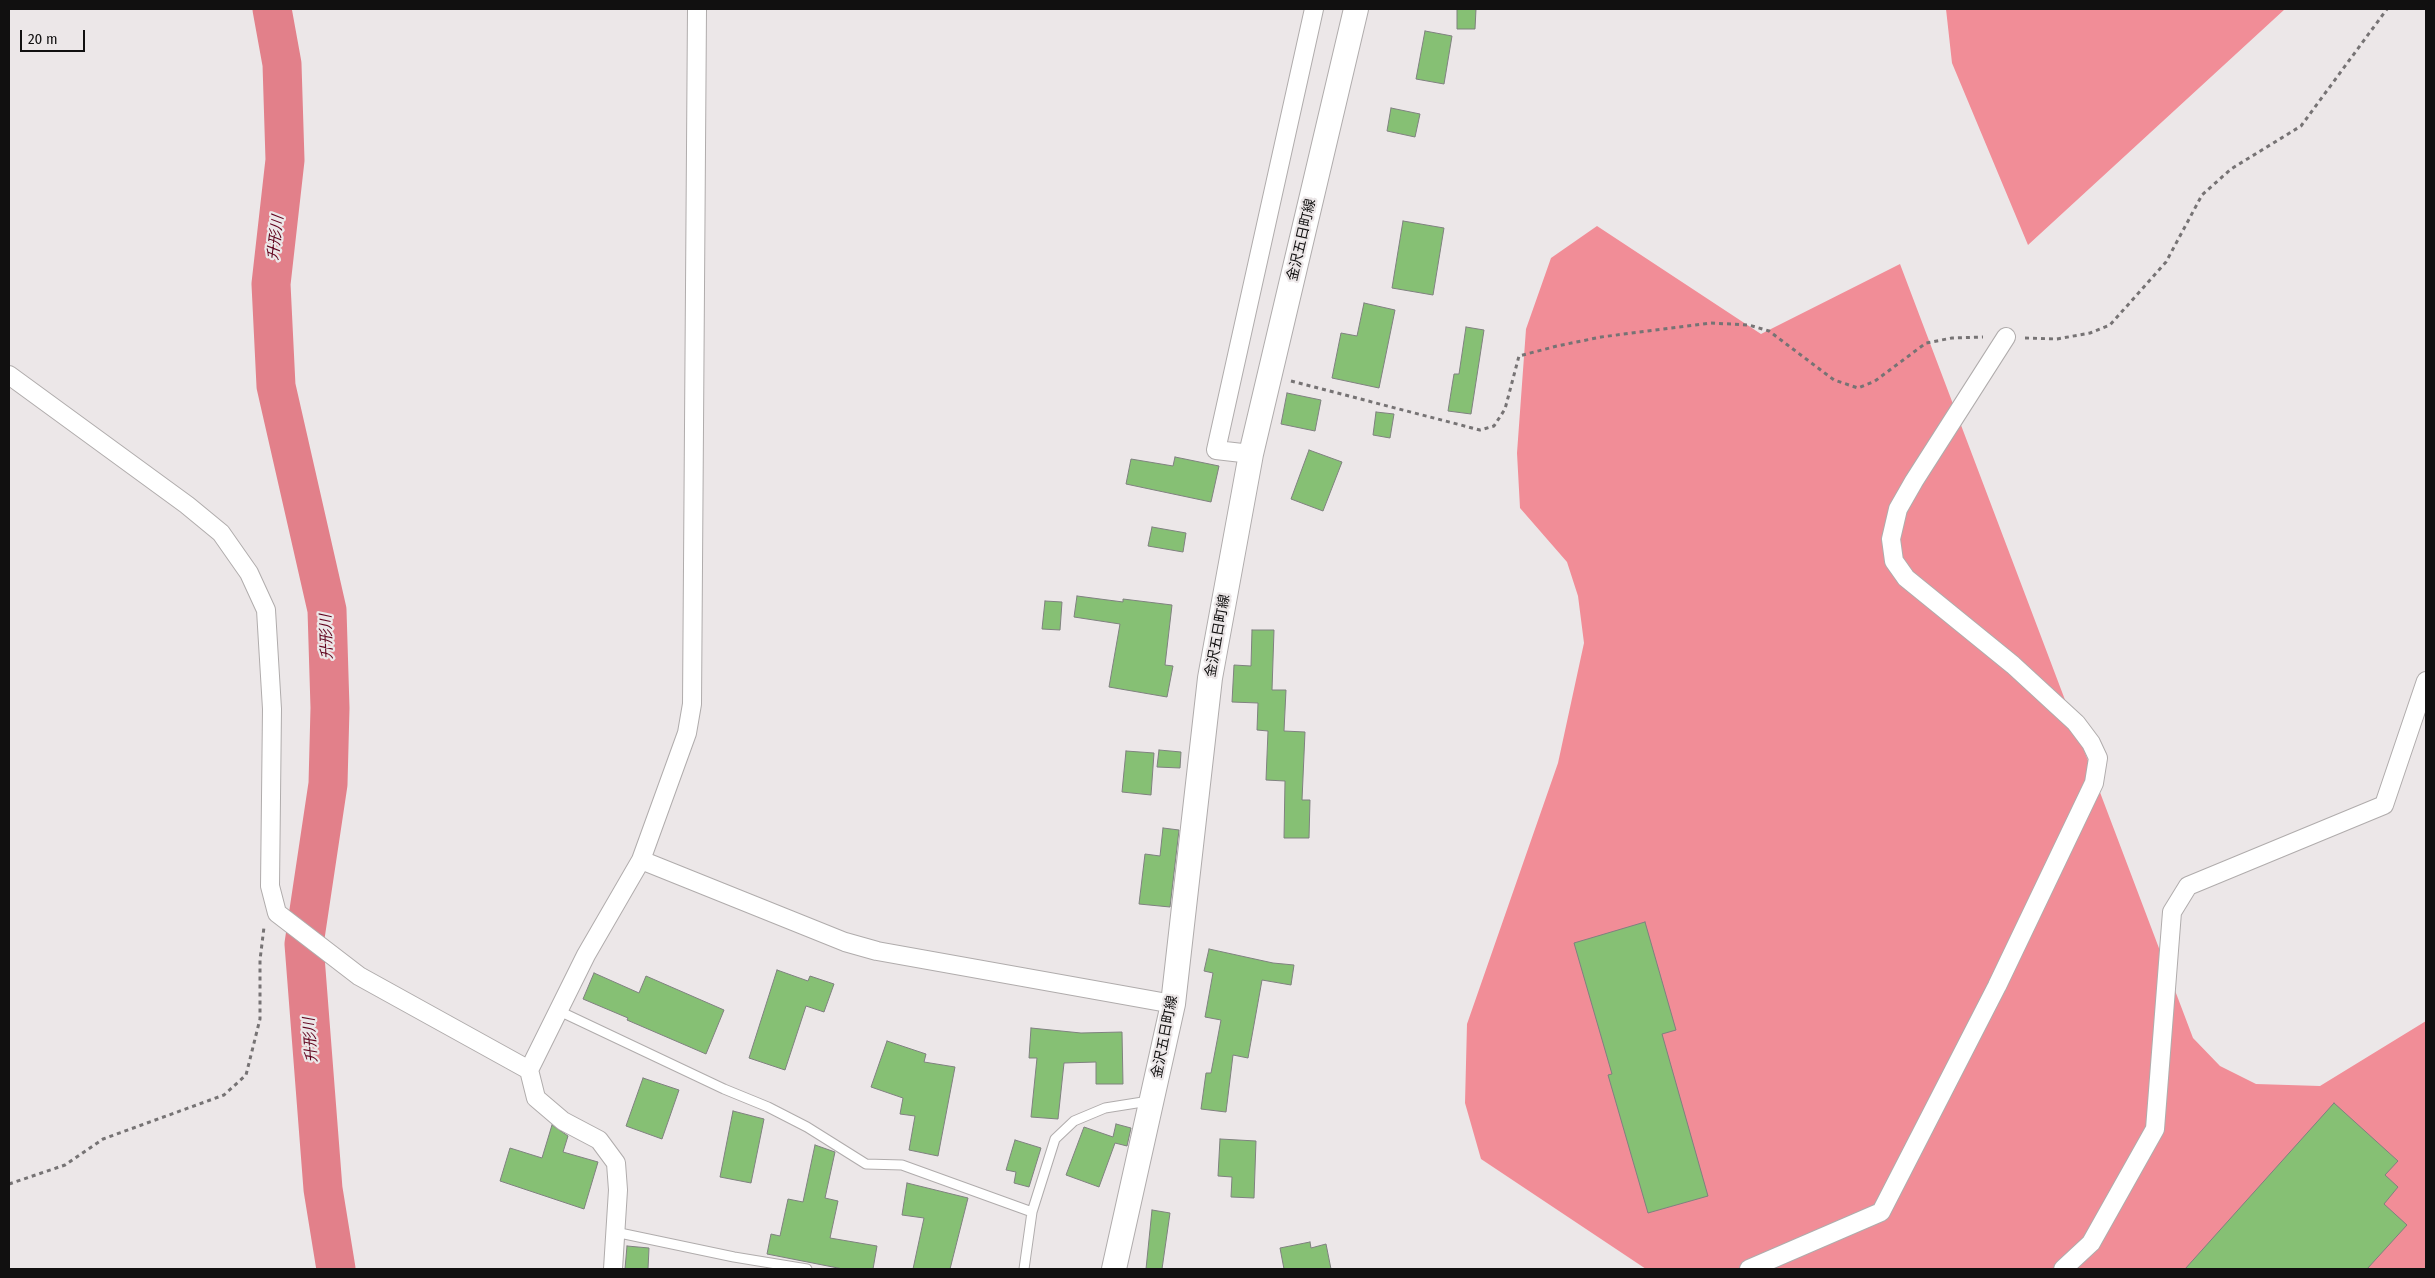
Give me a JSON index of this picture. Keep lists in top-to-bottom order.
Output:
{
  "streets": {
    "main road": ["金沢五日町線"]
  },
  "water": ["升形川"],
  "scale_bar": "20 m"
}
